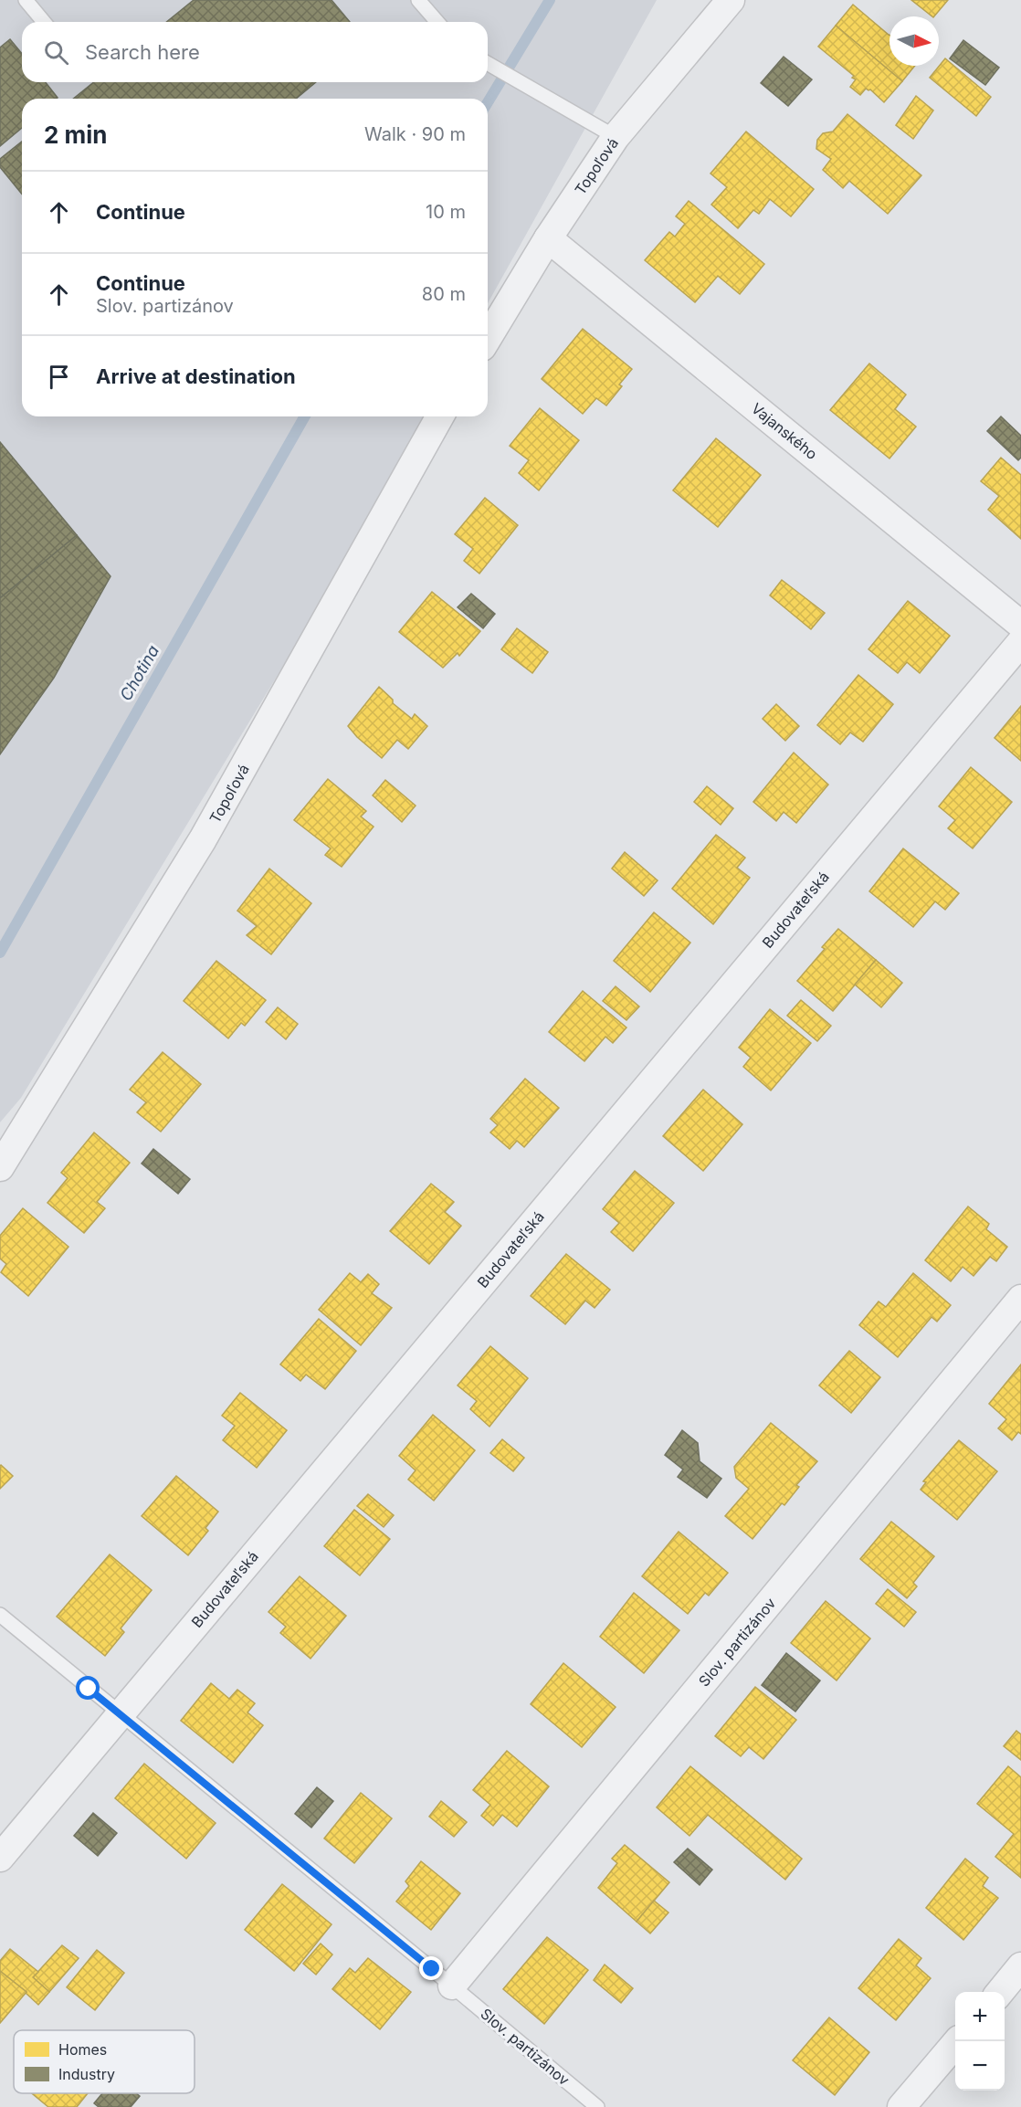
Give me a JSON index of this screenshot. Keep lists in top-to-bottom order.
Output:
{
  "streets": {
    "street": [
      "Topoľová",
      "Vajanského",
      "Budovateľská",
      "Slov. partizánov"
    ]
  },
  "crossings": [
    ["Topoľová", "Vajanského"],
    ["Budovateľská", "Slov. partizánov"]
  ],
  "water": ["Chotina"],
  "legend": ["Homes", "Industry"],
  "north": "right",
  "page": {
    "search": "Search here",
    "heading": ["2 min", "Walk · 90 m"],
    "list": [
      ["Continue", "10 m"],
      ["Continue", "Slov. partizánov", "80 m"],
      "Arrive at destination"
    ],
    "map_buttons": ["+", "−"]
  }
}
